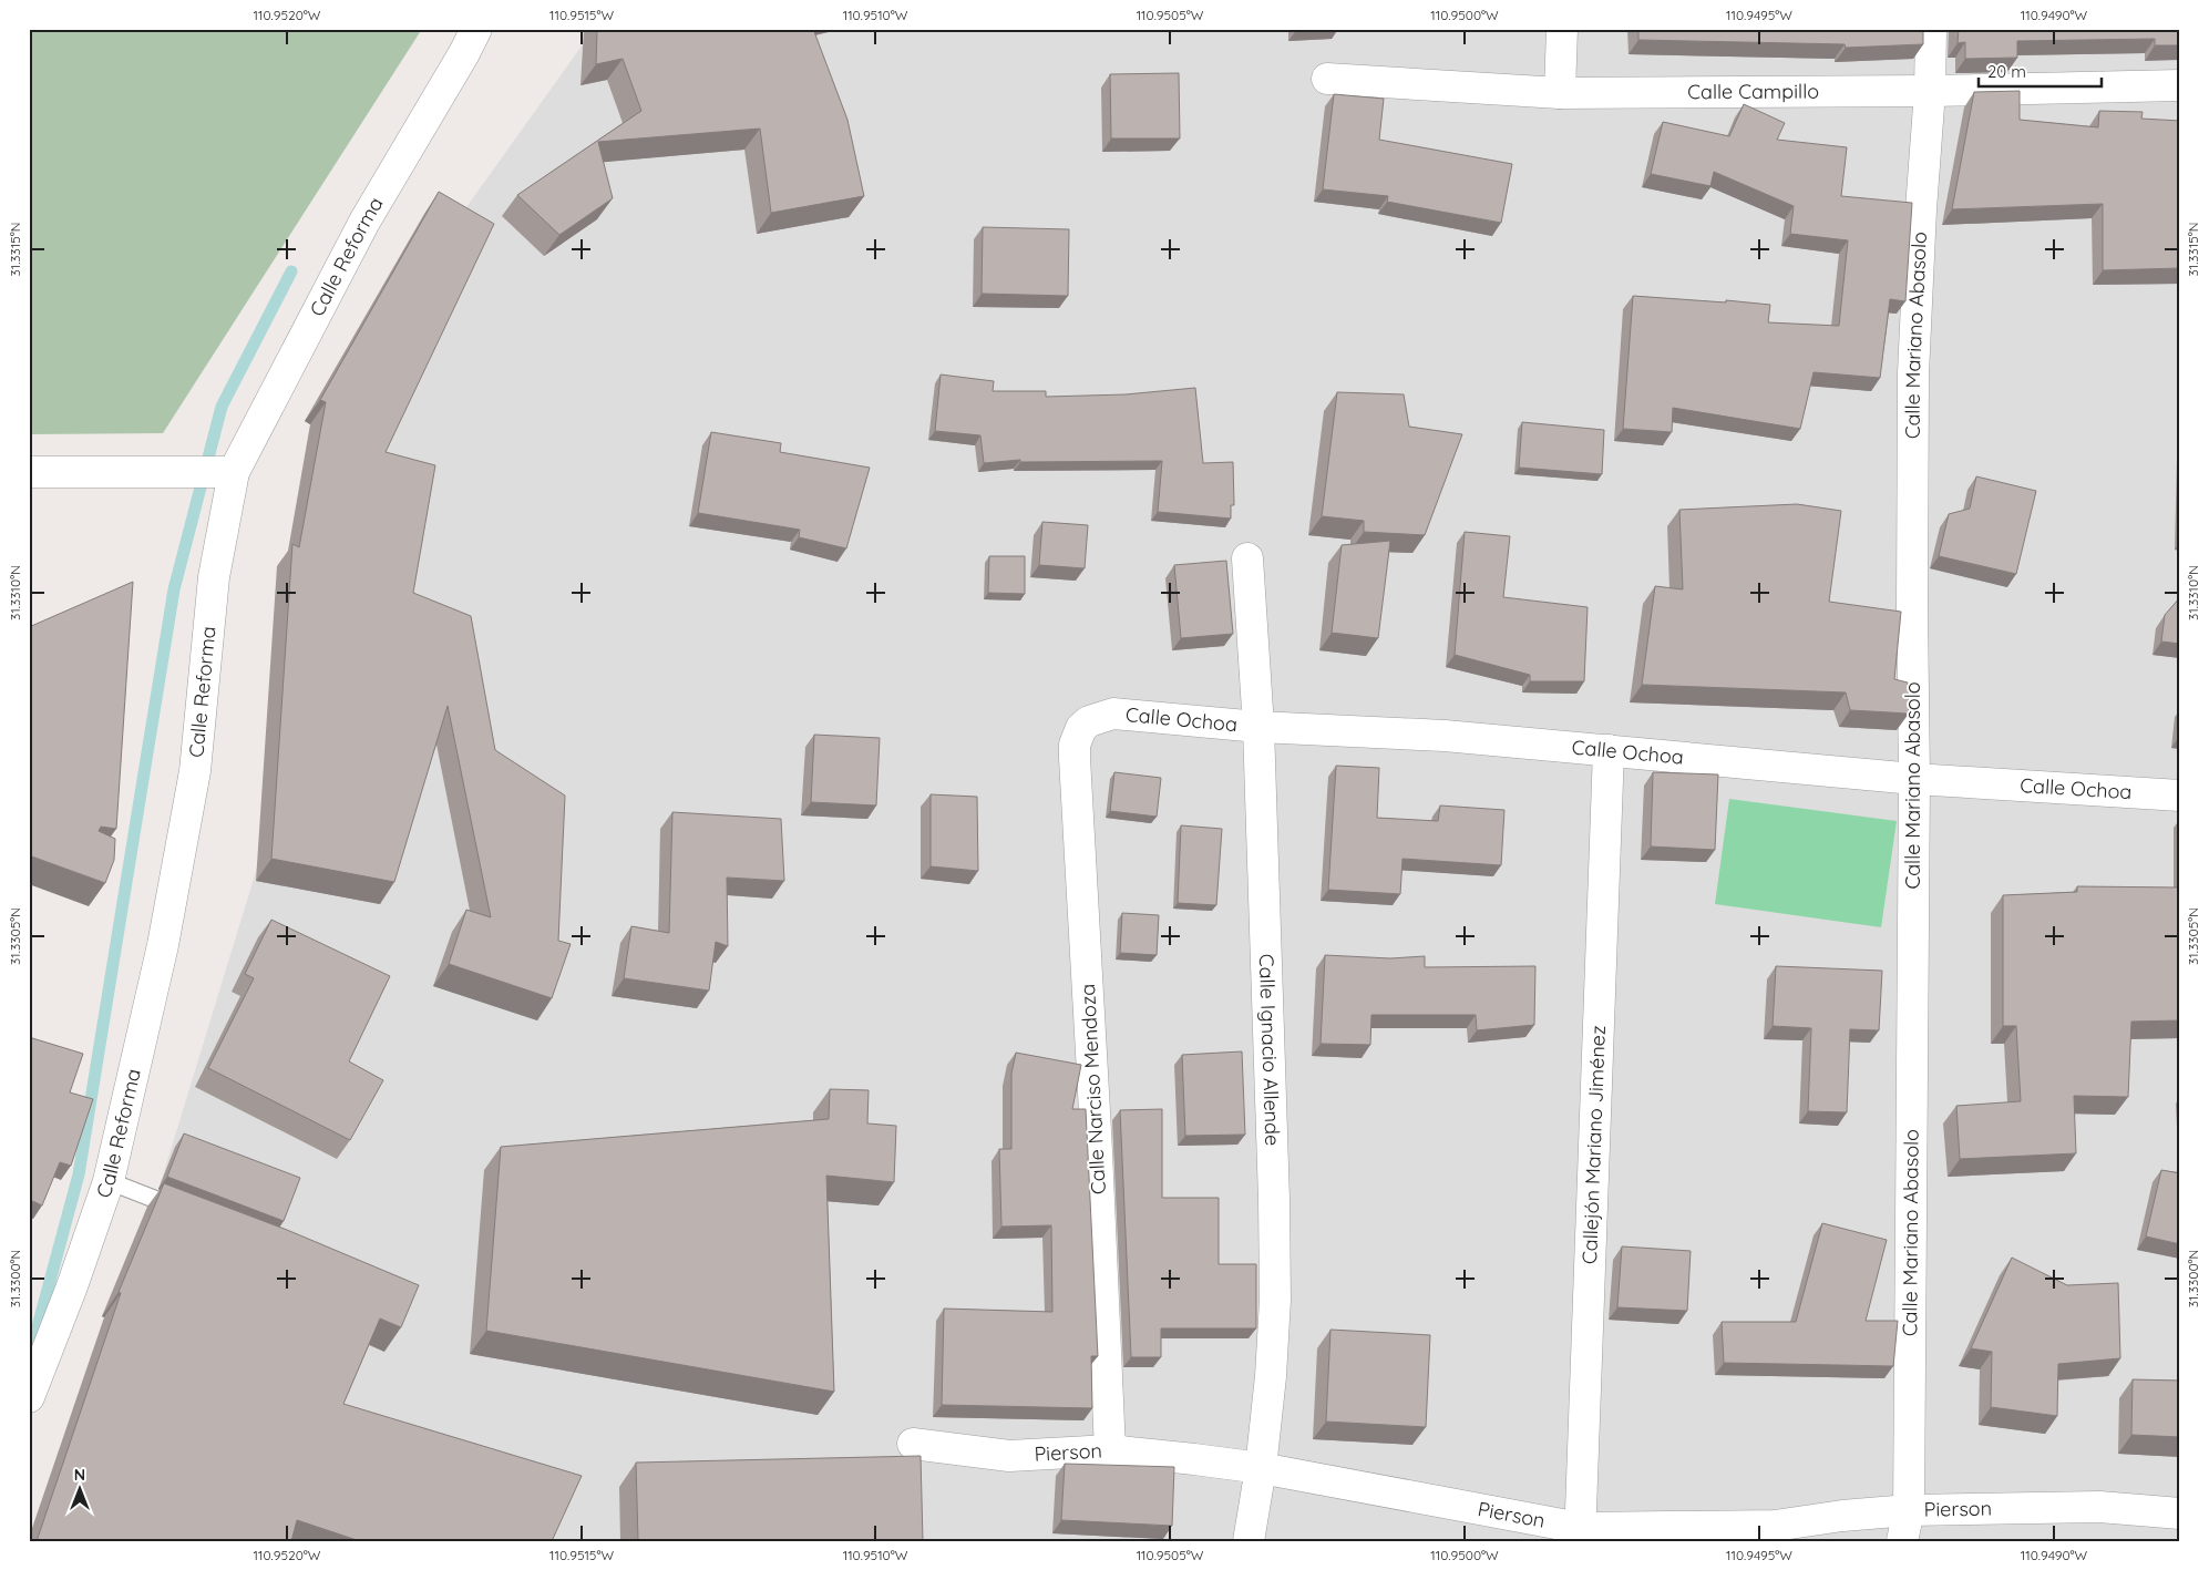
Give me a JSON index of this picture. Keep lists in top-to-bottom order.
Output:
{
  "streets": {
    "street": [
      "Calle Campillo",
      "Calle Reforma",
      "Calle Mariano Abasolo",
      "Calle Ochoa",
      "Calle Ignacio Allende",
      "Calle Narciso Mendoza",
      "Callejón Mariano Jiménez",
      "Pierson"
    ]
  },
  "crossings": [
    ["Calle Campillo", "Calle Mariano Abasolo"],
    ["Calle Mariano Abasolo", "Calle Ochoa"],
    ["Calle Mariano Abasolo", "Pierson"],
    ["Calle Ochoa", "Calle Ignacio Allende"],
    ["Calle Ochoa", "Calle Narciso Mendoza"],
    ["Calle Ochoa", "Callejón Mariano Jiménez"],
    ["Calle Ignacio Allende", "Pierson"],
    ["Calle Narciso Mendoza", "Pierson"],
    ["Callejón Mariano Jiménez", "Pierson"]
  ],
  "scale_bar": "20 m",
  "north": "top",
  "coordinates": [
    "110.9520°W",
    "110.9515°W",
    "110.9510°W",
    "110.9505°W",
    "110.9500°W",
    "110.9495°W",
    "110.9490°W",
    "31.3315°N",
    "31.3310°N",
    "31.3305°N",
    "31.3300°N"
  ]
}
